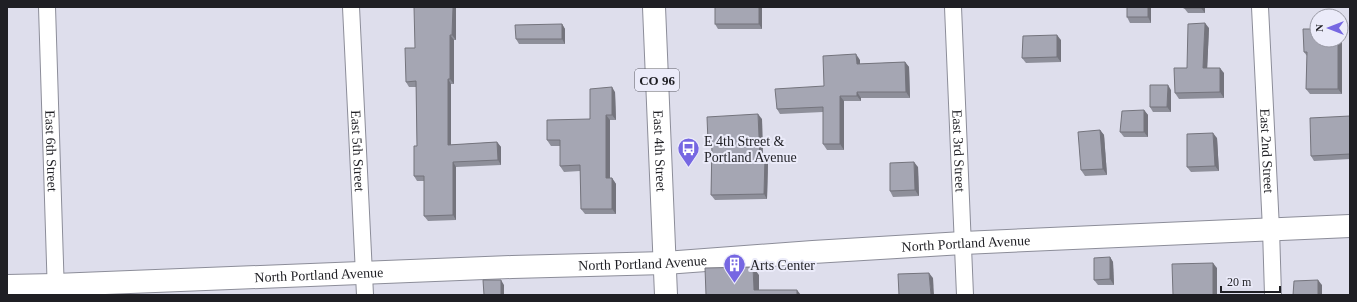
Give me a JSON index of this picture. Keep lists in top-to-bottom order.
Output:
{
  "streets": {
    "street": [
      "CO 96",
      "East 6th Street",
      "East 5th Street",
      "East 4th Street",
      "East 3rd Street",
      "East 2nd Street",
      "North Portland Avenue"
    ]
  },
  "crossings": [
    ["East 6th Street", "North Portland Avenue"],
    ["East 5th Street", "North Portland Avenue"],
    ["East 4th Street", "North Portland Avenue"],
    ["East 3rd Street", "North Portland Avenue"],
    ["East 2nd Street", "North Portland Avenue"]
  ],
  "places": {
    "bus stop": ["E 4th Street & Portland Avenue"],
    "building": ["Arts Center"]
  },
  "scale_bar": "20 m",
  "north": "left"
}
